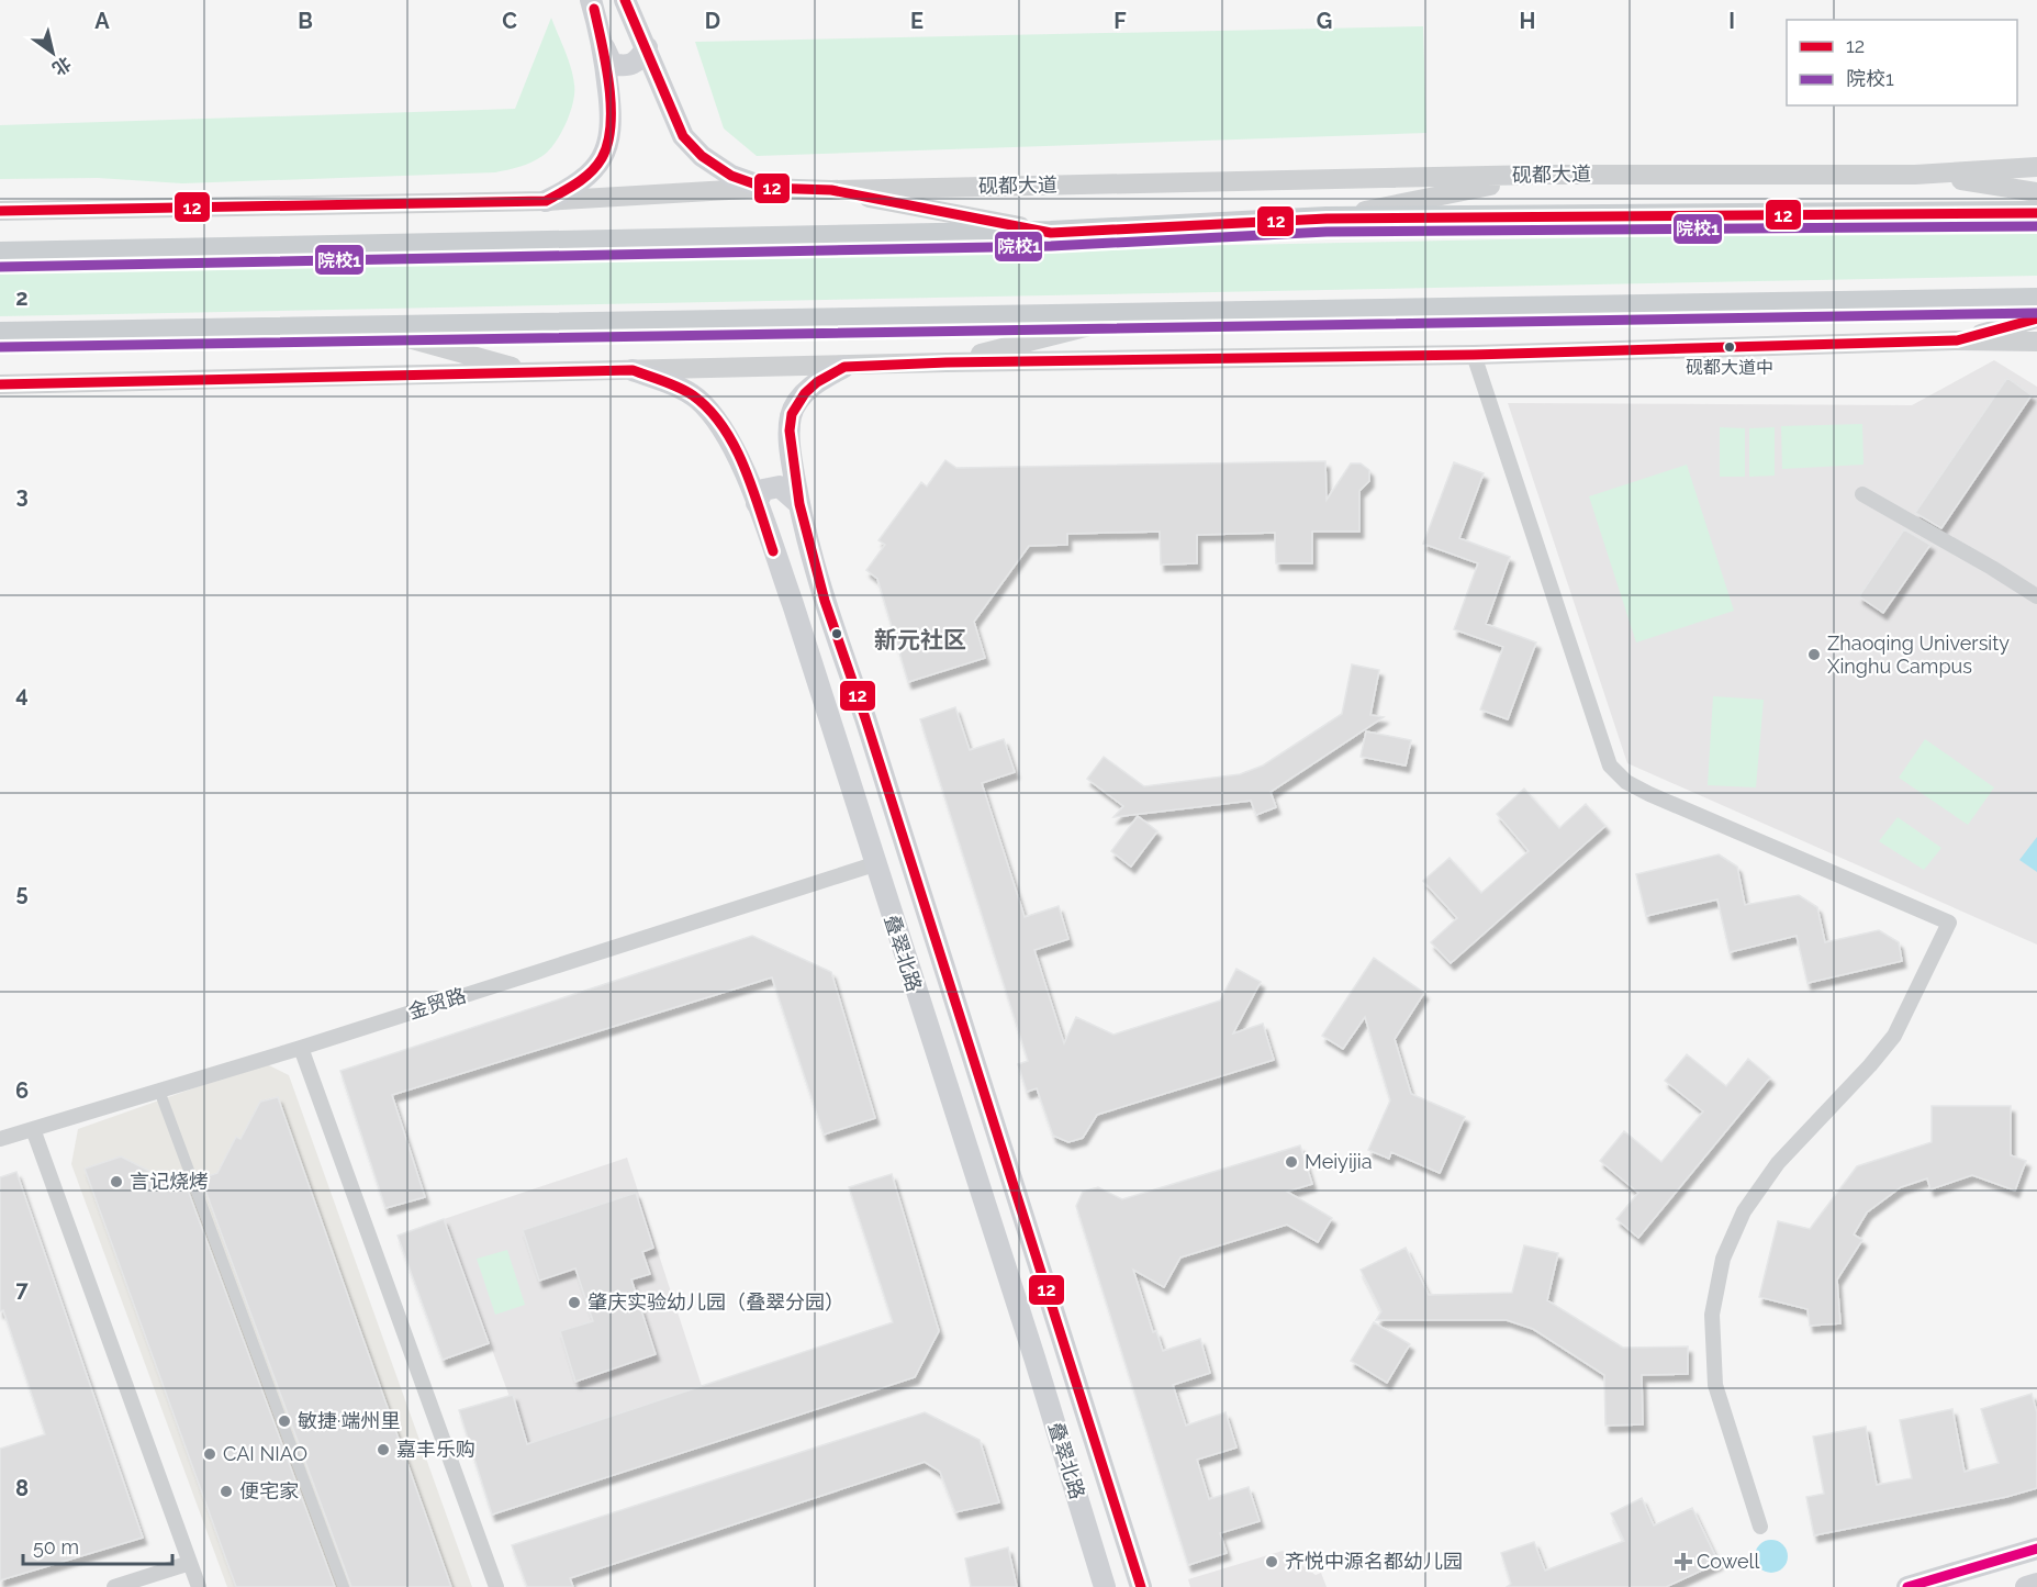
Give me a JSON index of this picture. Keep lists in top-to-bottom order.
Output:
{
  "streets": {
    "main road": ["叠翠北路"],
    "street": ["砚都大道", "金贸路"]
  },
  "crossings": [
    ["叠翠北路", "金贸路"]
  ],
  "districts": ["新元社区"],
  "places": {
    "other": [
      "砚都大道中",
      "Zhaoqing University Xinghu Campus",
      "Meiyijia",
      "言记烧烤",
      "肇庆实验幼儿园（叠翠分园）",
      "敏捷·端州里",
      "嘉丰乐购",
      "CAI NIAO",
      "便宅家",
      "齐悦中源名都幼儿园"
    ],
    "health": ["Cowell"]
  },
  "lines": ["transit line 12", "transit line 院校1"],
  "legend": ["12", "院校1"],
  "scale_bar": "50 m",
  "north": "bottom right",
  "grid": {
    "columns": [
      "A",
      "B",
      "C",
      "D",
      "E",
      "F",
      "G",
      "H",
      "I"
    ],
    "rows": [
      "2",
      "3",
      "4",
      "5",
      "6",
      "7",
      "8"
    ]
  }
}
